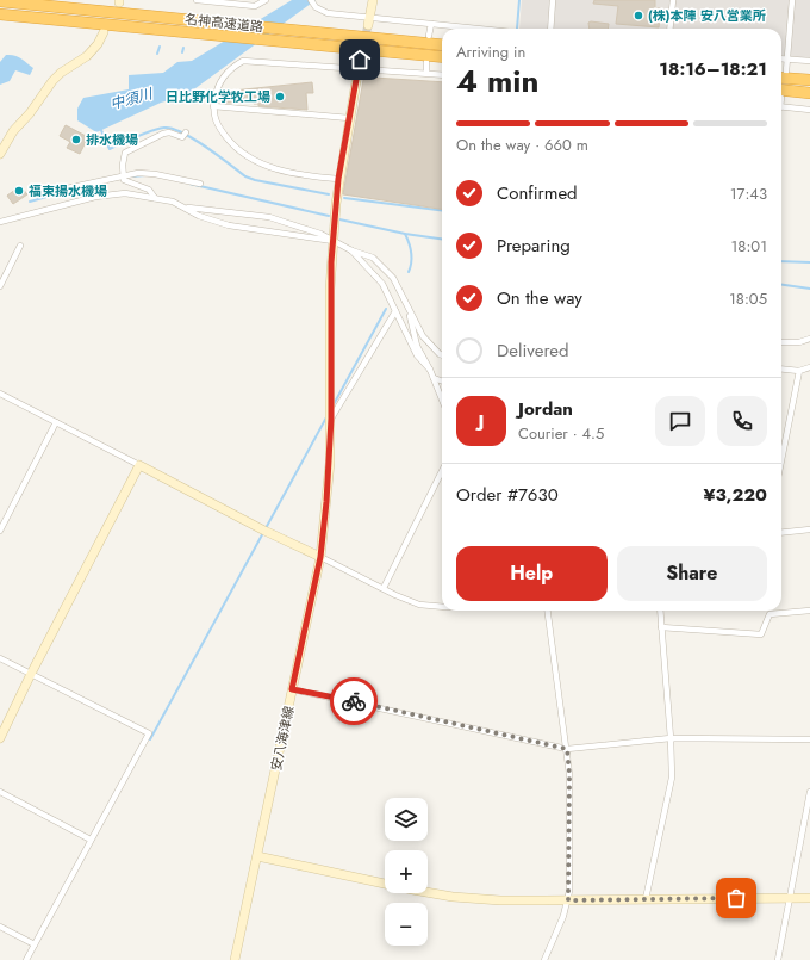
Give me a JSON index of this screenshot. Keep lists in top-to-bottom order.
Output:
{
  "streets": {
    "highway": ["名神高速道路"],
    "street": ["安八海津線"]
  },
  "water": ["中須川"],
  "places": [
    "(株)本陣 安八営業所",
    "日比野化学牧工場",
    "排水機場",
    "福束揚水機場"
  ],
  "page": {
    "heading": ["4 min", "Arriving in", "18:16–18:21"],
    "panel": [
      "Jordan",
      "Courier · 4.5",
      "Order #7630",
      "¥3,220"
    ],
    "bar": "On the way · 660 m",
    "list": [
      ["Confirmed", "17:43"],
      ["Preparing", "18:01"],
      ["On the way", "18:05"],
      "Delivered"
    ],
    "round": "J",
    "buttons": ["Help", "Share"],
    "map_buttons": ["+", "−"]
  }
}
